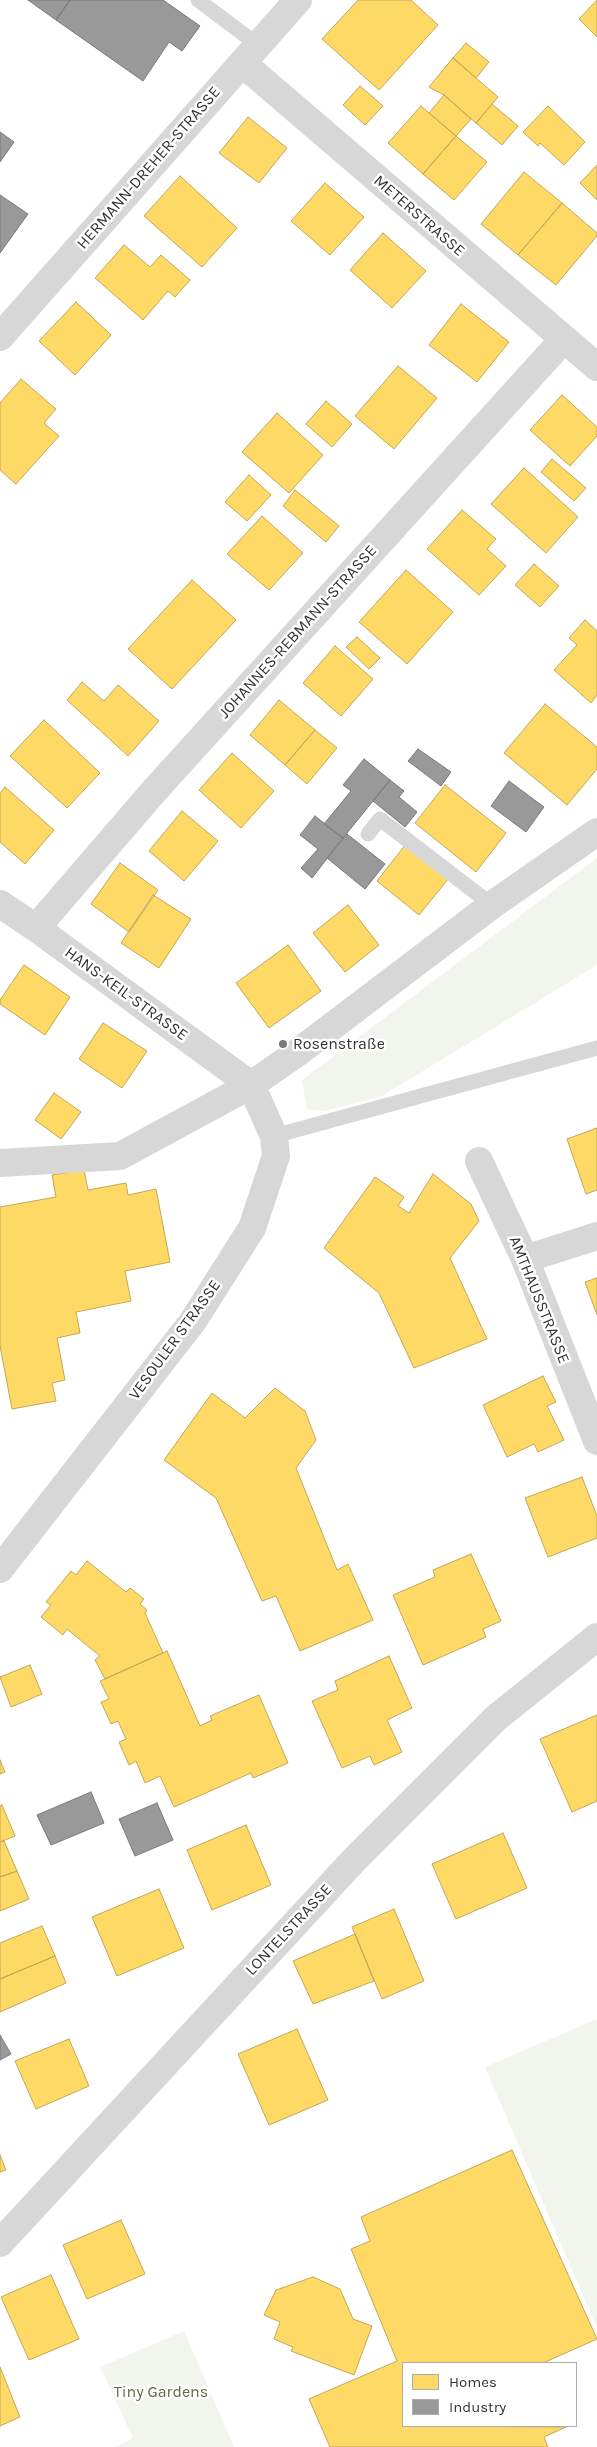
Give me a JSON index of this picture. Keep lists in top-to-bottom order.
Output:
{
  "streets": {
    "street": [
      "HERMANN-DREHER-STRASSE",
      "METERSTRASSE",
      "JOHANNES-REBMANN-STRASSE",
      "HANS-KEIL-STRASSE",
      "AMTHAUSSTRASSE",
      "VESOULER STRASSE",
      "LONTELSTRASSE"
    ]
  },
  "crossings": [
    ["HERMANN-DREHER-STRASSE", "METERSTRASSE"],
    ["METERSTRASSE", "JOHANNES-REBMANN-STRASSE"],
    ["JOHANNES-REBMANN-STRASSE", "HANS-KEIL-STRASSE"],
    ["HANS-KEIL-STRASSE", "VESOULER STRASSE"]
  ],
  "parks": ["Tiny Gardens"],
  "places": ["Rosenstraße"],
  "legend": ["Homes", "Industry"]
}
